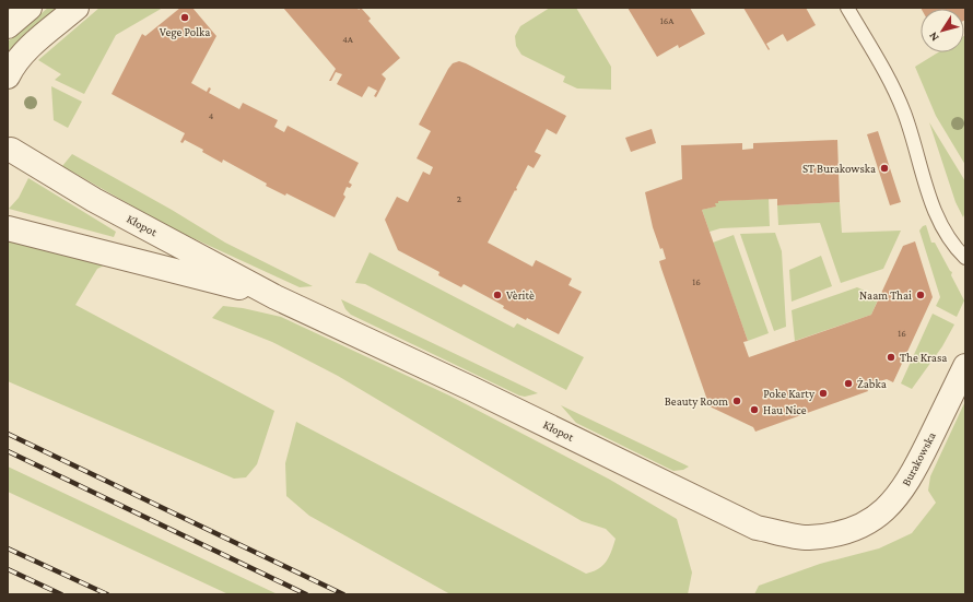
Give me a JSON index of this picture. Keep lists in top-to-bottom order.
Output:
{
  "streets": {
    "street": ["Kłopot", "Burakowska"]
  },
  "crossings": [
    ["Kłopot", "Burakowska"]
  ],
  "places": [
    "Vege Polka",
    "ST Burakowska",
    "Vèritè",
    "Naam Thai",
    "The Krasa",
    "Żabka",
    "Poke Karty",
    "Beauty Room",
    "Hau Nice"
  ],
  "house_numbers": [
    "16A",
    "4A",
    "4",
    "2",
    "16",
    "16"
  ],
  "north": "bottom left"
}
